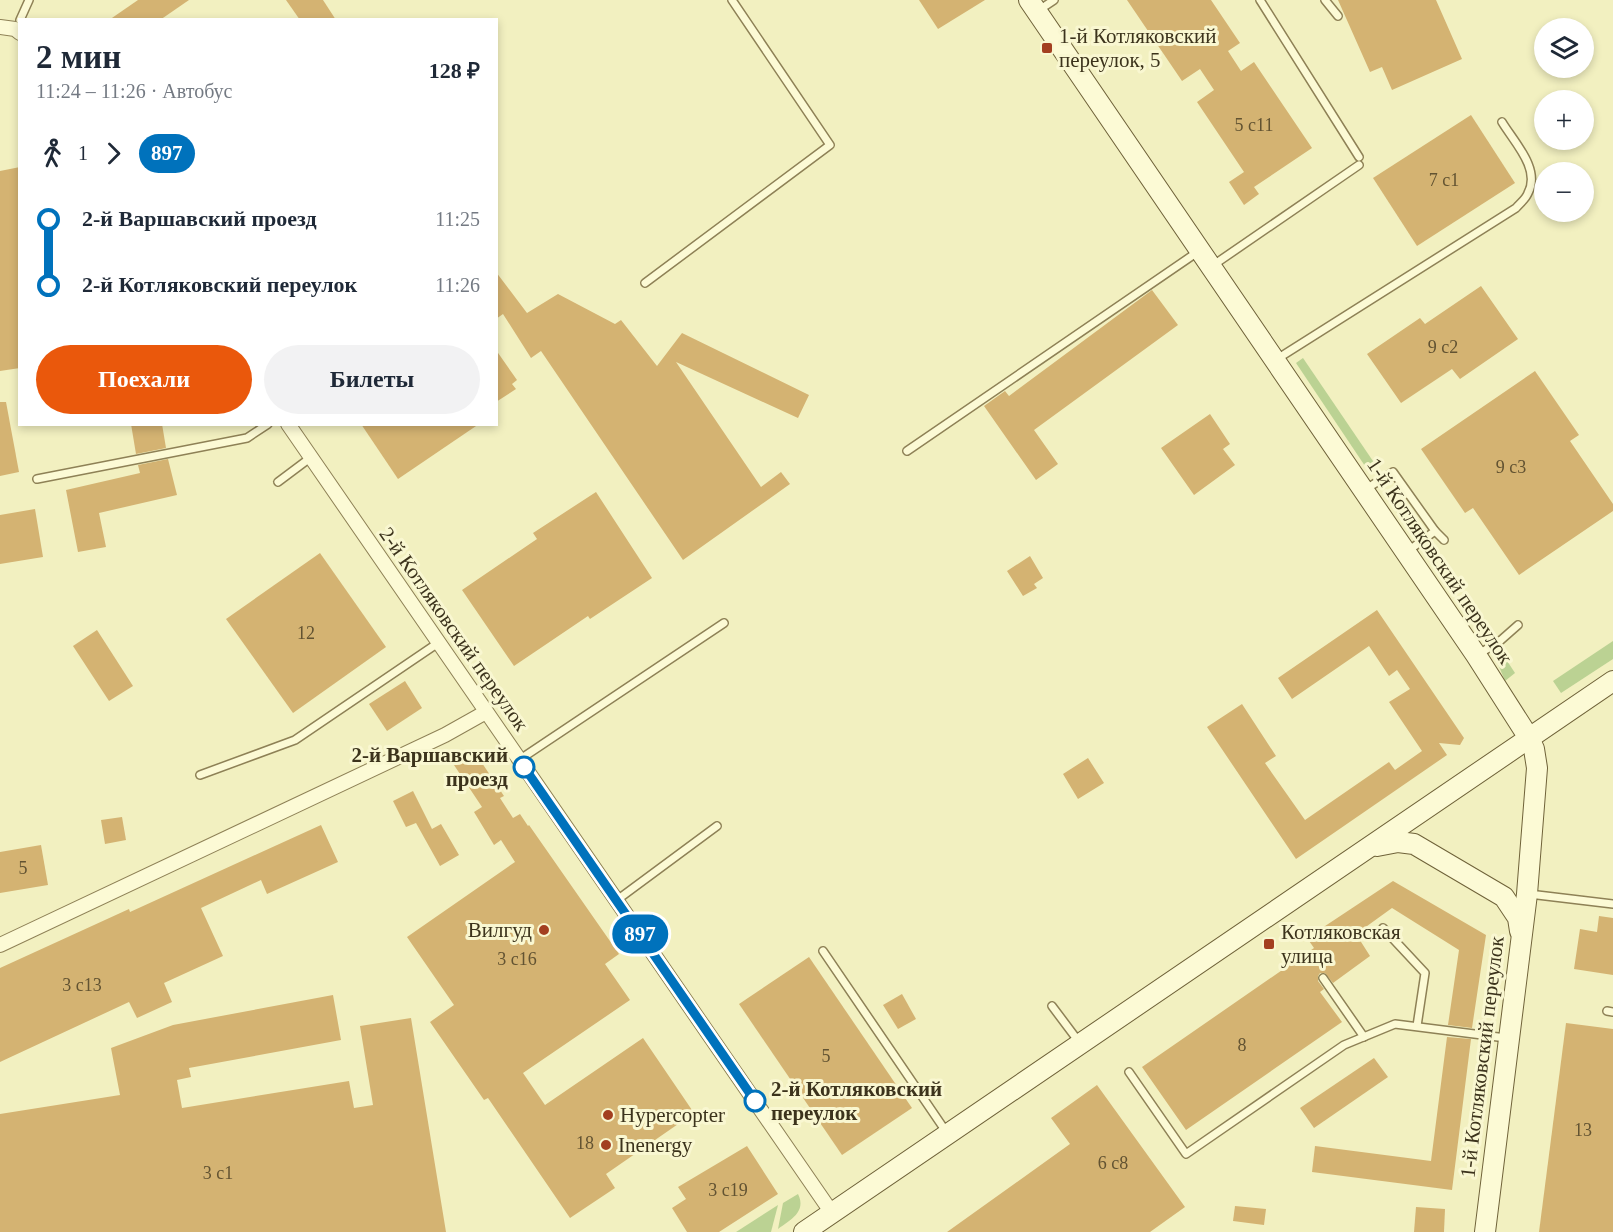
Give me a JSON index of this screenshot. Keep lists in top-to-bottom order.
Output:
{
  "streets": {
    "street": ["1-й Котляковский переулок", "2-й Котляковский переулок"]
  },
  "places": {
    "transit": ["1-й Котляковский переулок, 5", "Котляковская улица"],
    "other": [
      "2-й Варшавский проезд",
      "Вилгуд",
      "2-й Котляковский переулок",
      "Hypercopter",
      "Inenergy"
    ]
  },
  "lines": ["bus line 897"],
  "house_numbers": [
    "5 с11",
    "7 с1",
    "9 с2",
    "9 с3",
    "12",
    "5",
    "3 с16",
    "3 с13",
    "8",
    "5",
    "13",
    "18",
    "6 с8",
    "3 с1",
    "3 с19"
  ],
  "page": {
    "on_map": "897",
    "map_buttons": ["+", "−"],
    "heading": ["2 мин", "11:24 – 11:26 · Автобус", "128 ₽"],
    "legs": ["1", "897"],
    "list": [
      {
        "name": "2-й Варшавский проезд",
        "value": "11:25"
      },
      {
        "name": "2-й Котляковский переулок",
        "value": "11:26"
      }
    ],
    "buttons": ["Поехали", "Билеты"]
  }
}
